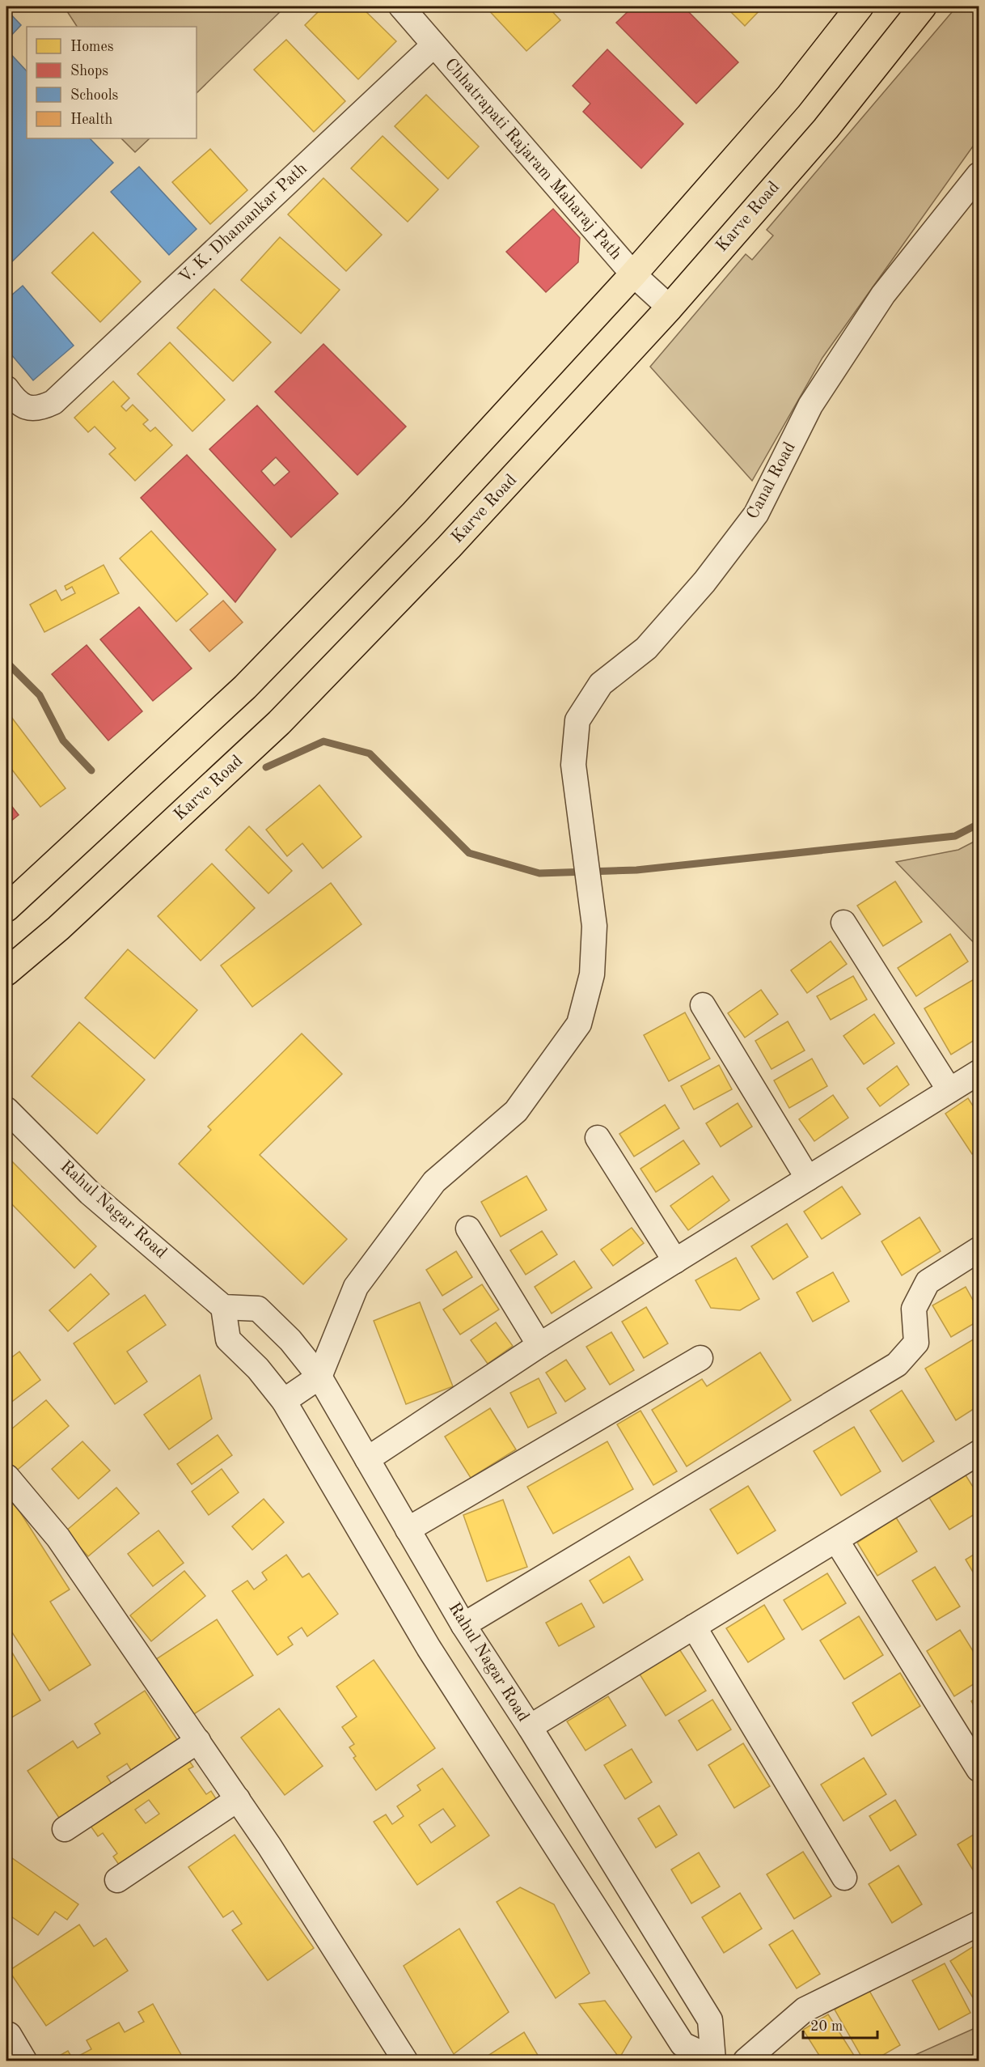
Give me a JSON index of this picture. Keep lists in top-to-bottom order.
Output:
{
  "streets": {
    "main road": ["Karve Road"],
    "street": [
      "Chhatrapati Rajaram Maharaj Path",
      "V. K. Dhamankar Path",
      "Canal Road",
      "Rahul Nagar Road"
    ]
  },
  "crossings": [
    ["Chhatrapati Rajaram Maharaj Path", "Karve Road"],
    ["Chhatrapati Rajaram Maharaj Path", "V. K. Dhamankar Path"],
    ["Canal Road", "Rahul Nagar Road"]
  ],
  "legend": [
    "Homes",
    "Shops",
    "Schools",
    "Health"
  ],
  "scale_bar": "20 m"
}
